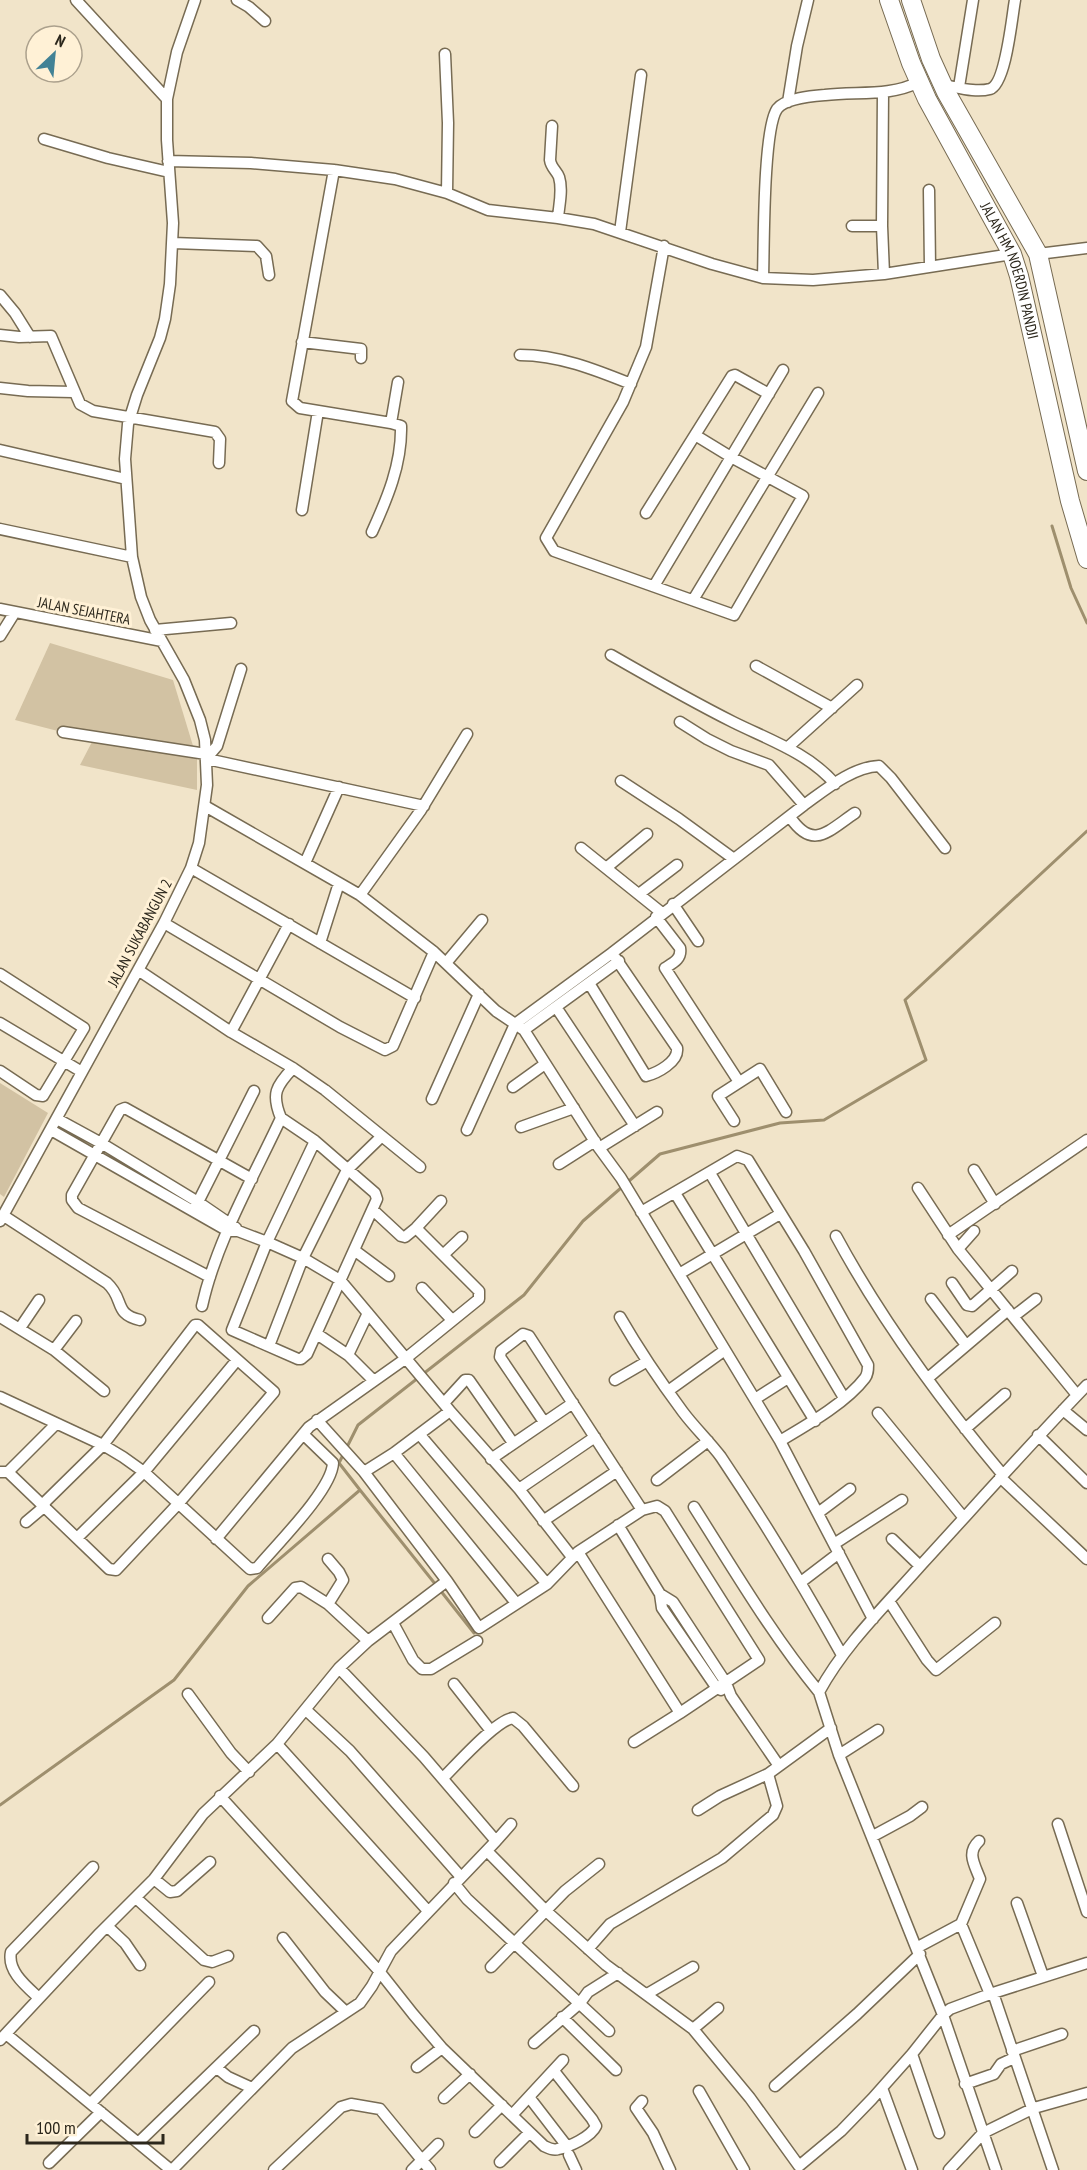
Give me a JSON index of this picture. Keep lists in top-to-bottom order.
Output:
{
  "streets": {
    "main road": ["JALAN HM NOERDIN PANDJI"],
    "street": ["JALAN SEJAHTERA", "JALAN SUKABANGUN 2"]
  },
  "crossings": [
    ["JALAN SEJAHTERA", "JALAN SUKABANGUN 2"]
  ],
  "scale_bar": "100 m",
  "north": "top right"
}
